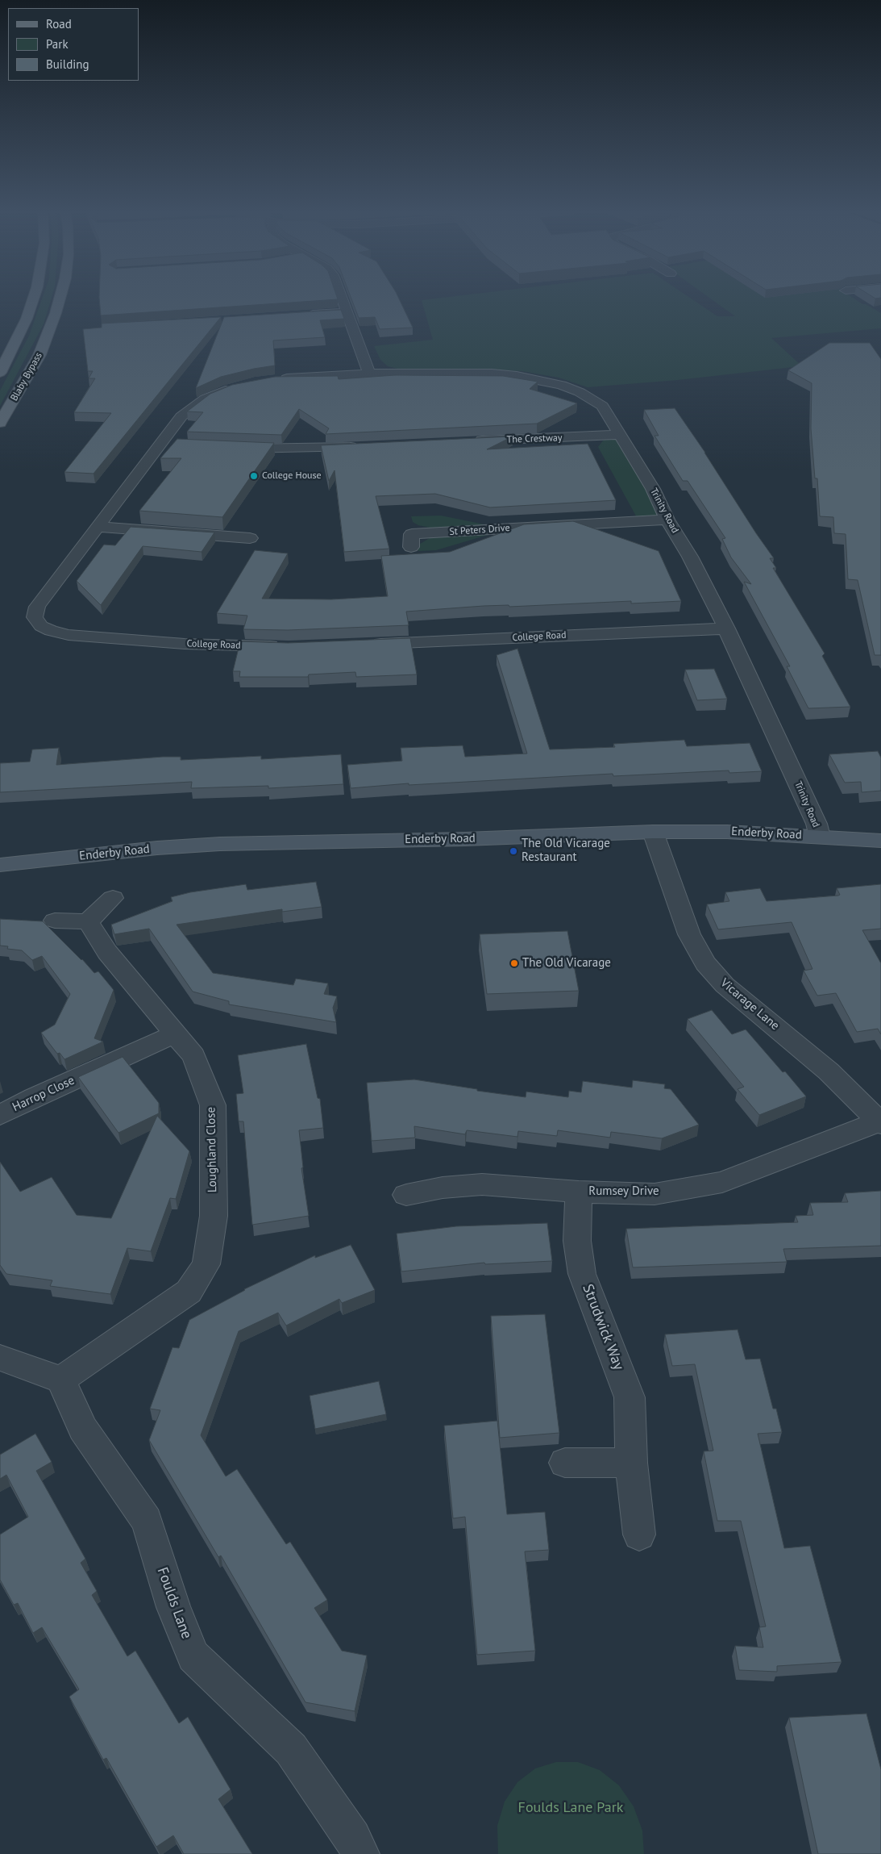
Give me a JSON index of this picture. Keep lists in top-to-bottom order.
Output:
{
  "streets": {
    "main road": ["Blaby Bypass", "Enderby Road"],
    "street": [
      "The Crestway",
      "Trinity Road",
      "St Peters Drive",
      "College Road",
      "Vicarage Lane",
      "Harrop Close",
      "Loughland Close",
      "Rumsey Drive",
      "Strudwick Way",
      "Foulds Lane"
    ]
  },
  "crossings": [
    ["The Crestway", "Trinity Road"],
    ["Trinity Road", "St Peters Drive"],
    ["Trinity Road", "College Road"],
    ["Trinity Road", "Enderby Road"],
    ["Enderby Road", "Vicarage Lane"],
    ["Vicarage Lane", "Rumsey Drive"],
    ["Harrop Close", "Loughland Close"],
    ["Loughland Close", "Foulds Lane"],
    ["Rumsey Drive", "Strudwick Way"]
  ],
  "parks": ["Foulds Lane Park"],
  "places": ["College House", "The Old Vicarage Restaurant", "The Old Vicarage"],
  "legend": ["Road", "Park", "Building"]
}
